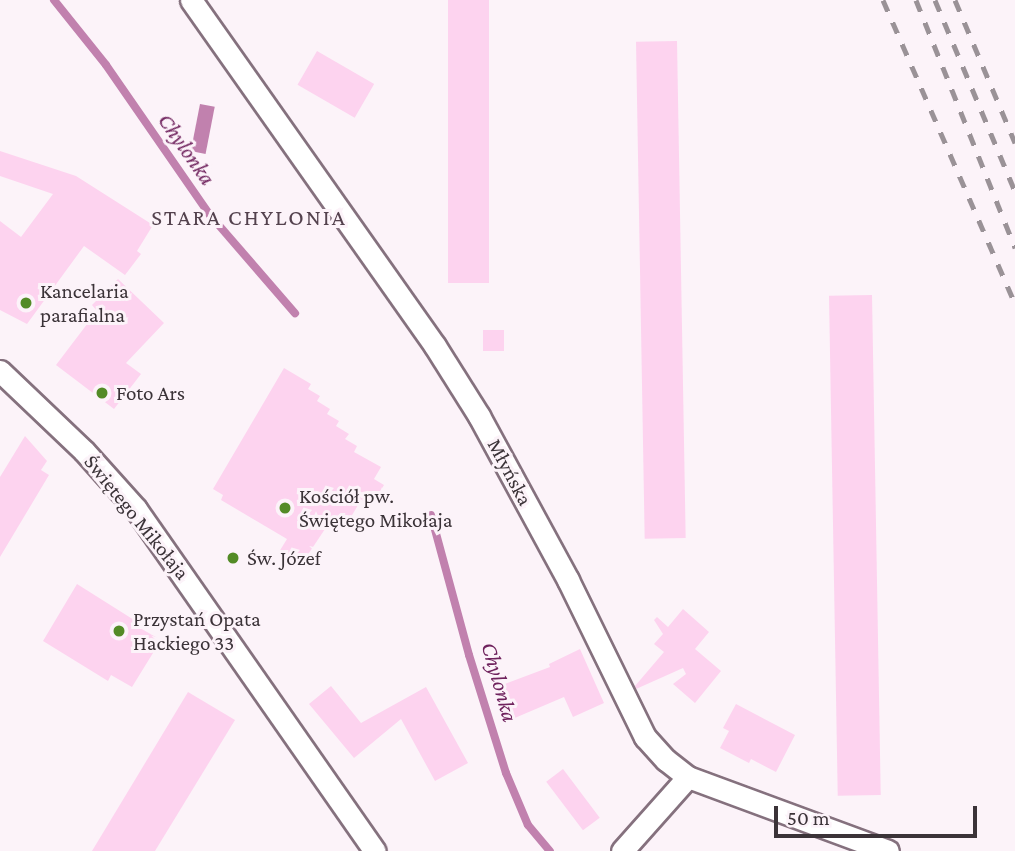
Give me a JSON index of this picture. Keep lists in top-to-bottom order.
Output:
{
  "streets": {
    "street": ["Młyńska", "Świętego Mikołaja"]
  },
  "districts": ["STARA CHYLONIA"],
  "water": ["Chylonka"],
  "places": [
    "Kancelaria parafialna",
    "Foto Ars",
    "Kościół pw. Świętego Mikołaja",
    "Św. Józef",
    "Przystań Opata Hackiego 33"
  ],
  "scale_bar": "50 m"
}
